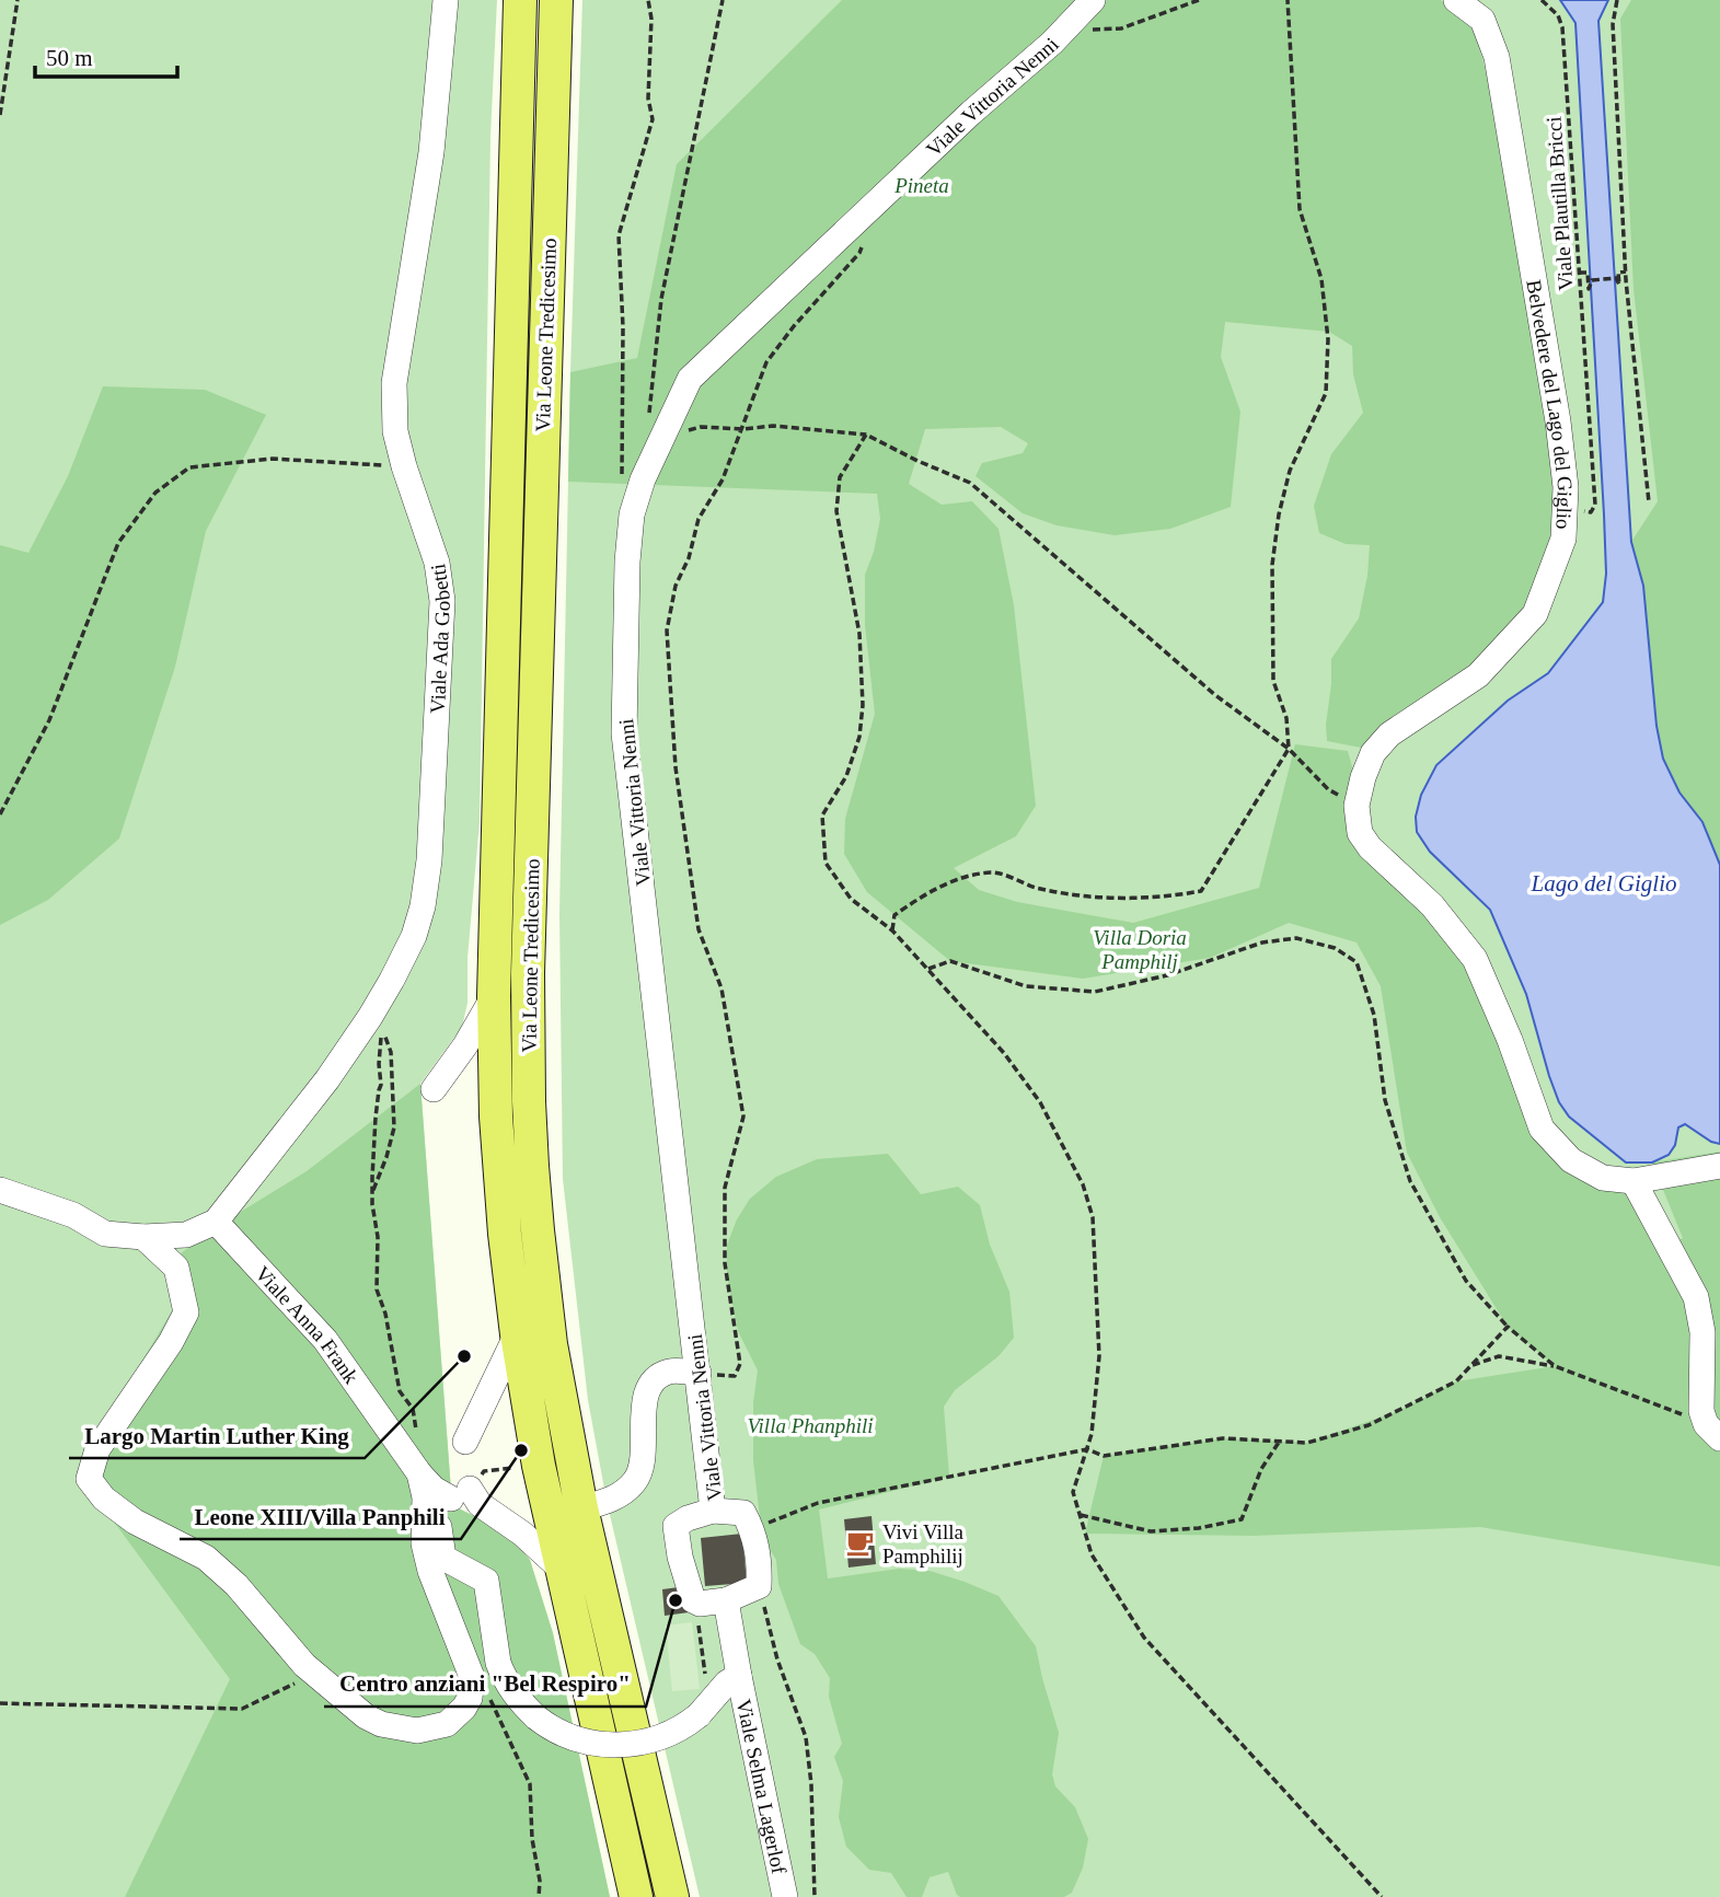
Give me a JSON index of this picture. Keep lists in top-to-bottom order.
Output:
{
  "streets": {
    "main road": ["Via Leone Tredicesimo"],
    "street": [
      "Viale Vittoria Nenni",
      "Belvedere del Lago del Giglio",
      "Viale Ada Gobetti",
      "Viale Anna Frank",
      "Viale Selma Lagerlof"
    ],
    "path": ["Viale Plautilla Bricci"]
  },
  "crossings": [
    ["Viale Plautilla Bricci", "Belvedere del Lago del Giglio"],
    ["Via Leone Tredicesimo", "Viale Anna Frank"],
    ["Viale Ada Gobetti", "Viale Anna Frank"]
  ],
  "water": ["Lago del Giglio"],
  "parks": ["Pineta", "Villa Doria Pamphilj", "Villa Phanphili"],
  "places": {
    "other": ["Largo Martin Luther King", "Leone XIII/Villa Panphili", "Centro anziani \"Bel Respiro\""],
    "cafe": ["Vivi Villa Pamphilij"]
  },
  "scale_bar": "50 m"
}
